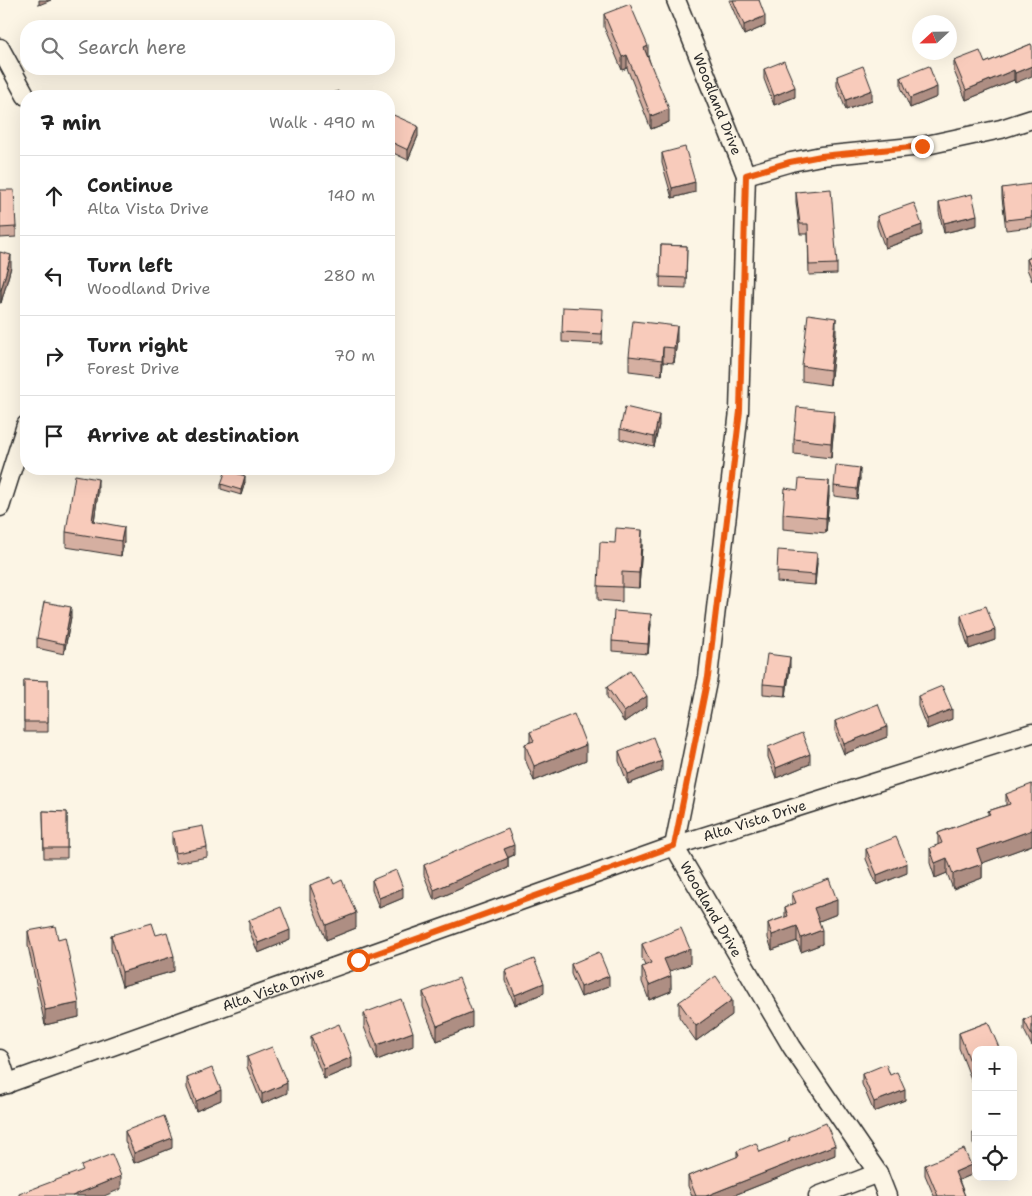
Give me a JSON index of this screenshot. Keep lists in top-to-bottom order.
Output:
{
  "streets": {
    "street": ["Woodland Drive", "Alta Vista Drive"]
  },
  "crossings": [
    ["Woodland Drive", "Alta Vista Drive"]
  ],
  "north": "left",
  "page": {
    "search": "Search here",
    "heading": ["7 min", "Walk · 490 m"],
    "list": [
      ["Continue", "Alta Vista Drive", "140 m"],
      ["Turn left", "Woodland Drive", "280 m"],
      ["Turn right", "Forest Drive", "70 m"],
      "Arrive at destination"
    ],
    "map_buttons": ["+", "−"]
  }
}
